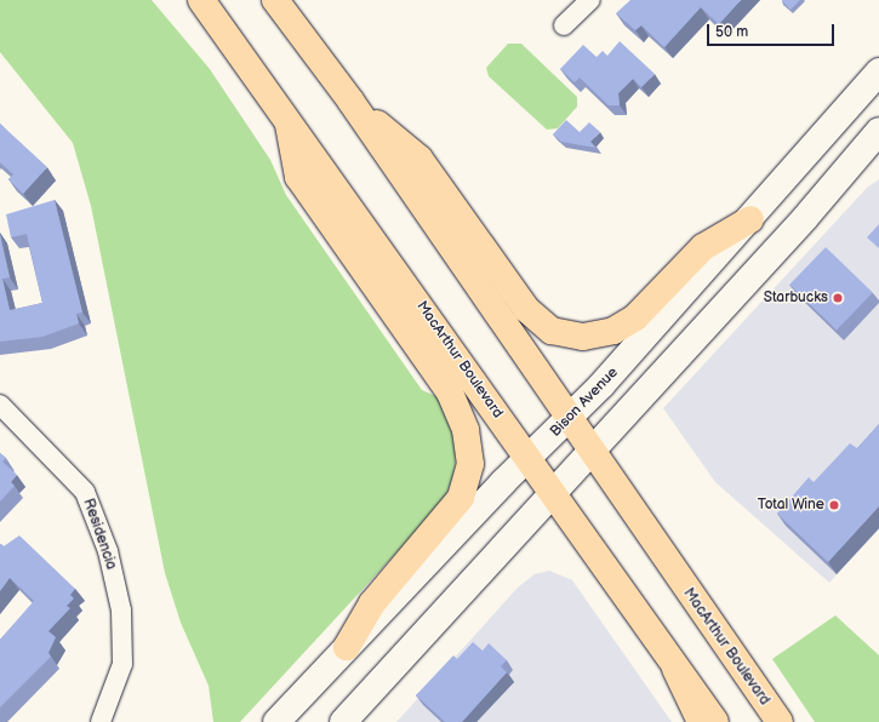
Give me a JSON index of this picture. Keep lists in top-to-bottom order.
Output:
{
  "streets": {
    "main road": ["MacArthur Boulevard", "Bison Avenue"],
    "street": ["Residencia"]
  },
  "crossings": [
    ["MacArthur Boulevard", "Bison Avenue"]
  ],
  "places": ["Starbucks", "Total Wine"],
  "scale_bar": "50 m"
}
